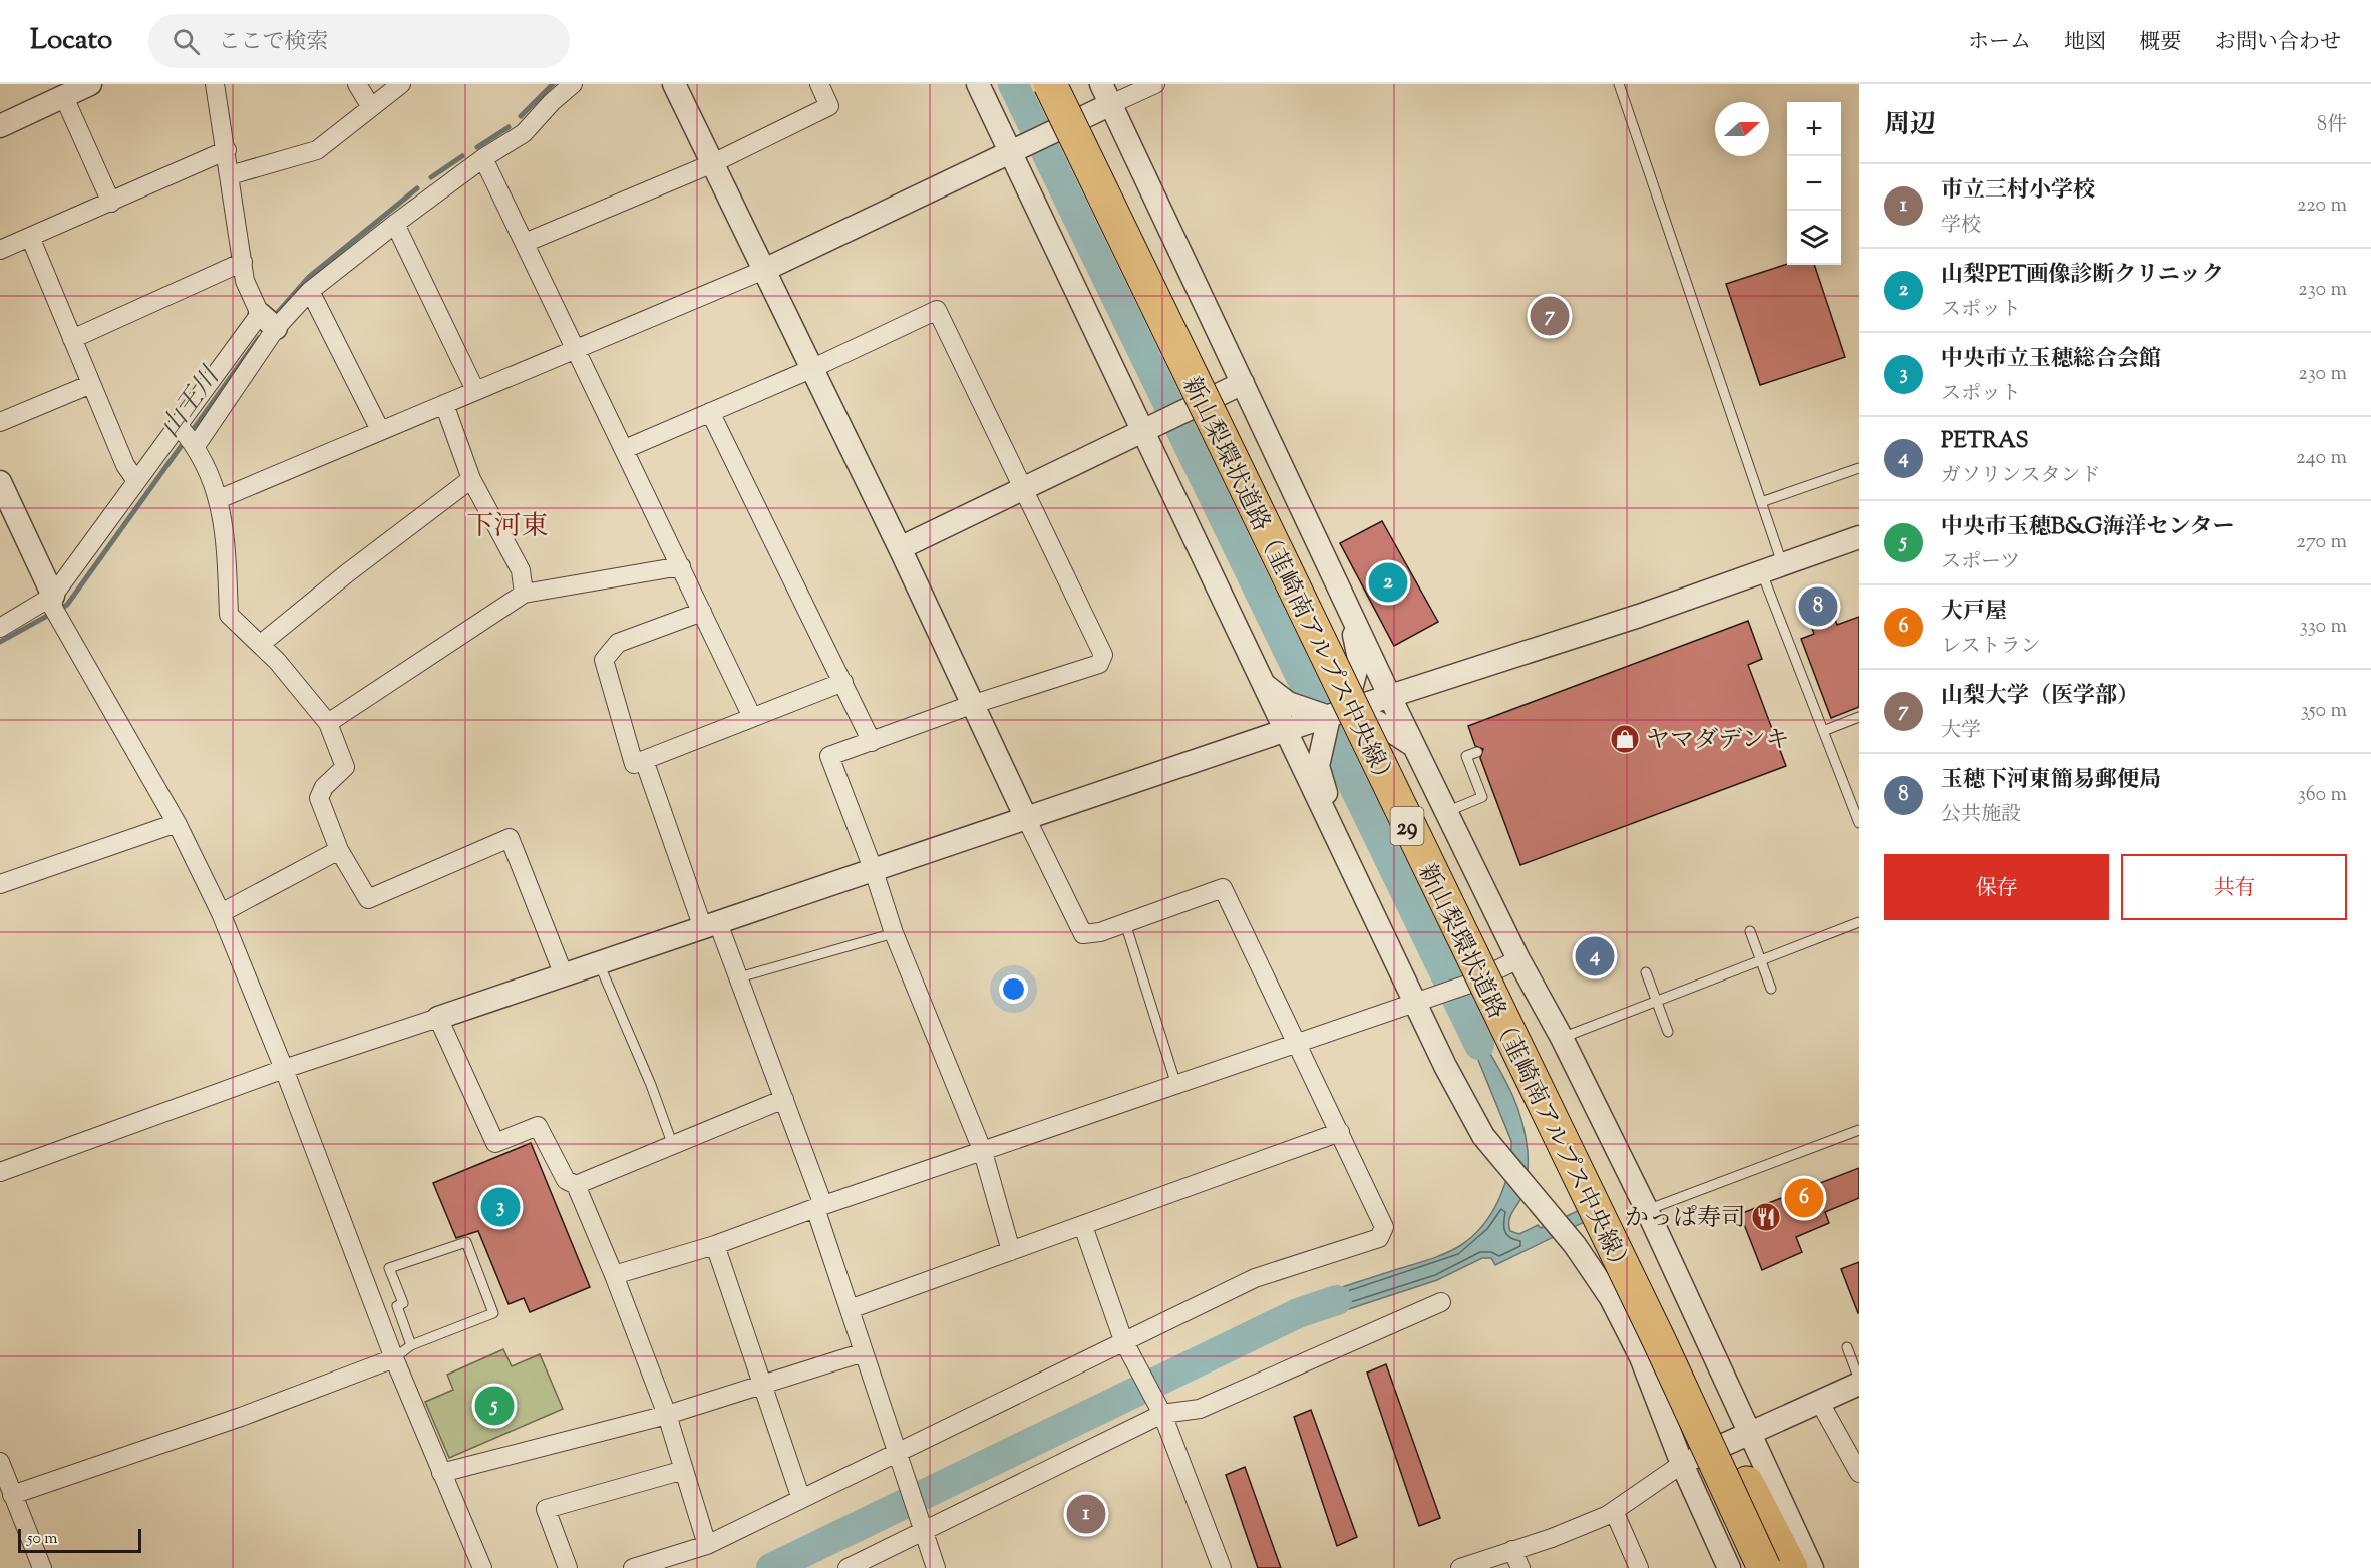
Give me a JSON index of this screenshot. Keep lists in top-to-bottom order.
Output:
{
  "streets": {
    "highway": ["新山梨環状道路（韮崎南アルプス中央線）", "29"]
  },
  "districts": ["下河東"],
  "water": ["山王川"],
  "places": {
    "shop": ["ヤマダデンキ"],
    "restaurant": ["かっぱ寿司"]
  },
  "scale_bar": "50 m",
  "north": "right",
  "page": {
    "header": "Locato",
    "search": "ここで検索",
    "nav": [
      "ホーム",
      "地図",
      "概要",
      "お問い合わせ"
    ],
    "heading": ["周辺", "8件"],
    "map_buttons": ["+", "−"],
    "list": [
      {
        "mark": "1",
        "name": "市立三村小学校",
        "note": "学校",
        "value": "220 m"
      },
      {
        "mark": "2",
        "name": "山梨PET画像診断クリニック",
        "note": "スポット",
        "value": "230 m"
      },
      {
        "mark": "3",
        "name": "中央市立玉穂総合会館",
        "note": "スポット",
        "value": "230 m"
      },
      {
        "mark": "4",
        "name": "PETRAS",
        "note": "ガソリンスタンド",
        "value": "240 m"
      },
      {
        "mark": "5",
        "name": "中央市玉穂B&G海洋センター",
        "note": "スポーツ",
        "value": "270 m"
      },
      {
        "mark": "6",
        "name": "大戸屋",
        "note": "レストラン",
        "value": "330 m"
      },
      {
        "mark": "7",
        "name": "山梨大学（医学部）",
        "note": "大学",
        "value": "350 m"
      },
      {
        "mark": "8",
        "name": "玉穂下河東簡易郵便局",
        "note": "公共施設",
        "value": "360 m"
      }
    ],
    "pins": [
      "7",
      "2",
      "8",
      "4",
      "6",
      "3",
      "5",
      "1"
    ],
    "buttons": ["保存", "共有"],
    "scale": "50 m"
  }
}
